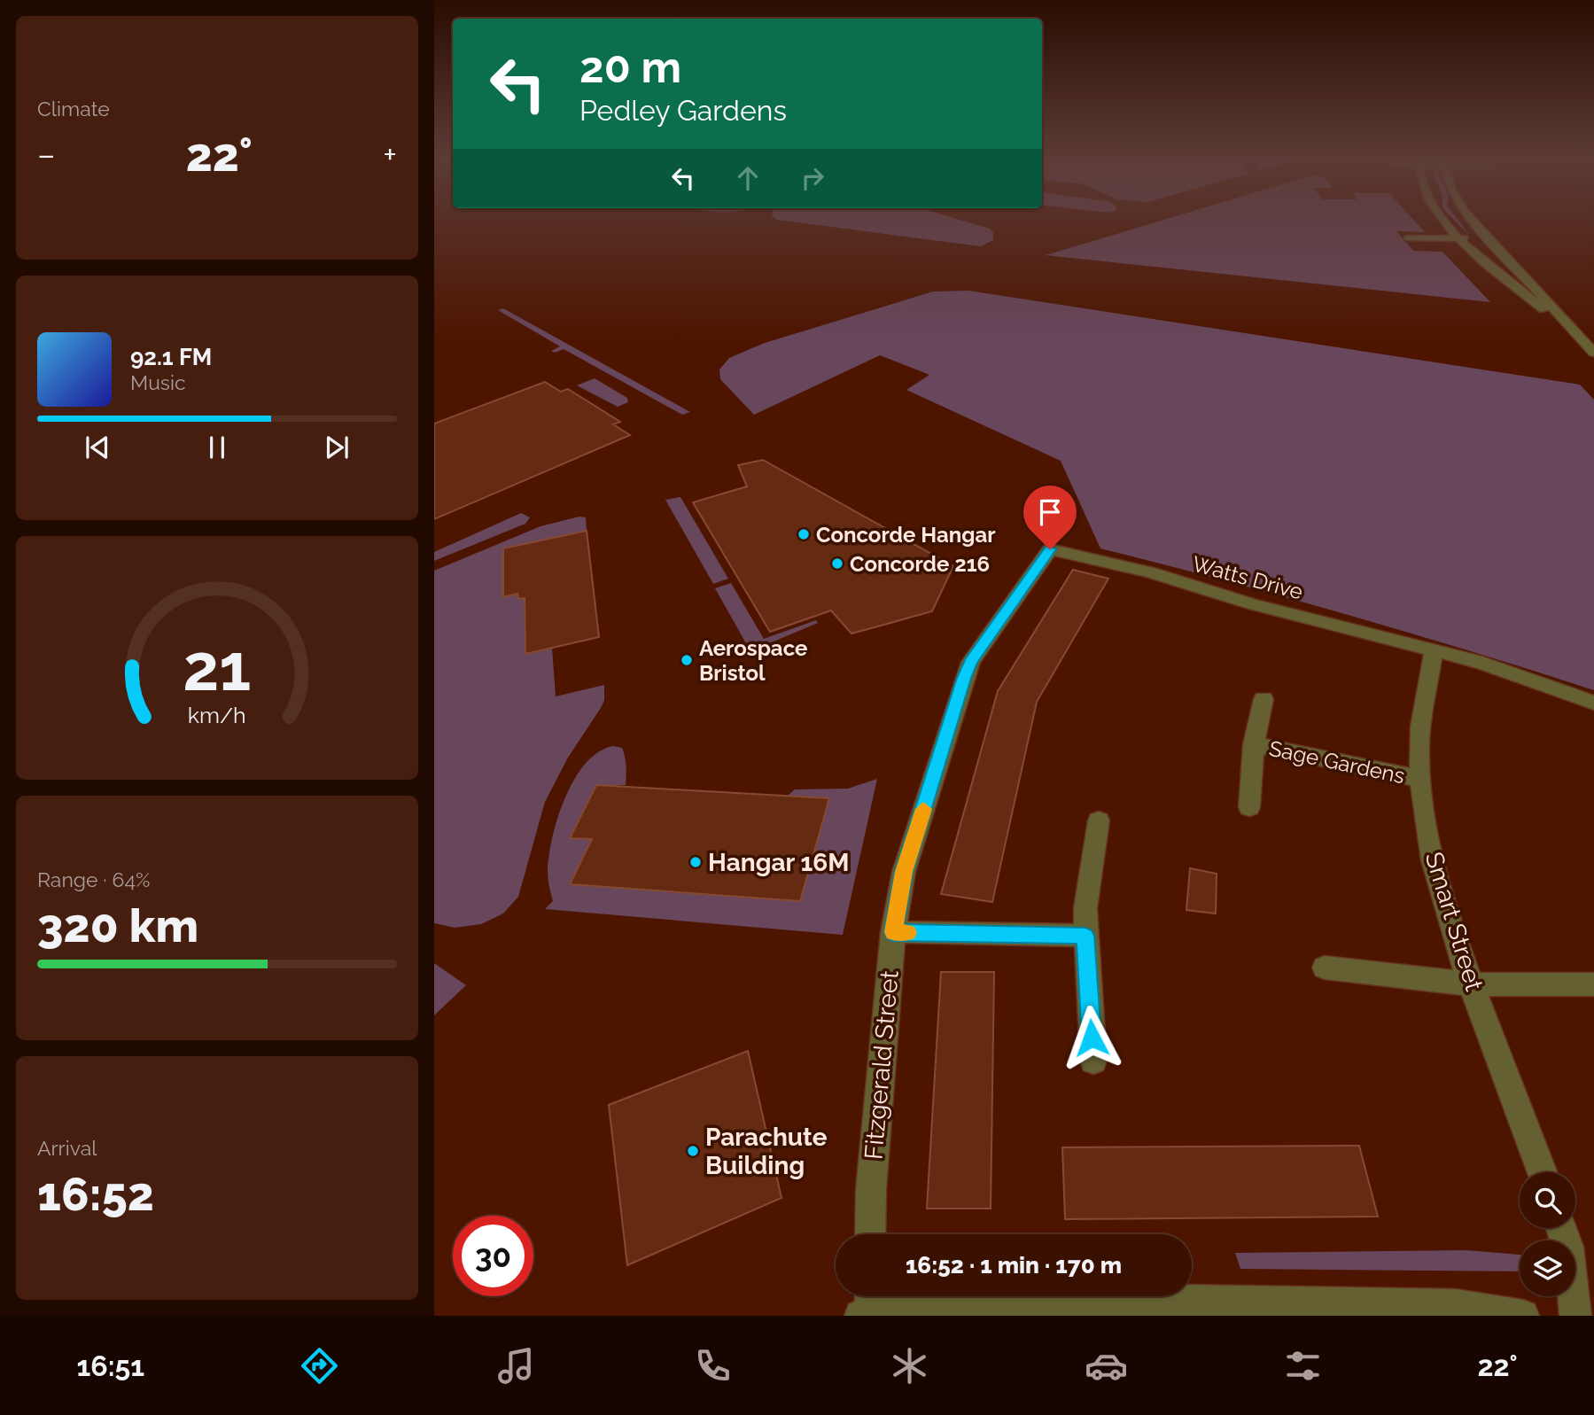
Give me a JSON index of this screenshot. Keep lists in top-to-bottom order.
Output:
{
  "streets": {
    "street": [
      "Watts Drive",
      "Sage Gardens",
      "Smart Street",
      "Fitzgerald Street"
    ]
  },
  "crossings": [
    ["Watts Drive", "Smart Street"],
    ["Watts Drive", "Fitzgerald Street"],
    ["Sage Gardens", "Smart Street"]
  ],
  "places": [
    "Concorde Hangar",
    "Concorde 216",
    "Aerospace Bristol",
    "Hangar 16M",
    "Parachute Building"
  ],
  "page": {
    "tile": [
      "Climate",
      ["Range · 64%", "320 km"],
      ["Arrival", "16:52"]
    ],
    "turn": ["20 m", "Pedley Gardens"],
    "heat": ["−", "22°", "+"],
    "song": ["92.1 FM", "Music"],
    "limit": "30",
    "trip": "16:52 · 1 min · 170 m",
    "tabs": ["16:51", "22°"],
    "gauge": ["21", "km/h"]
  }
}
